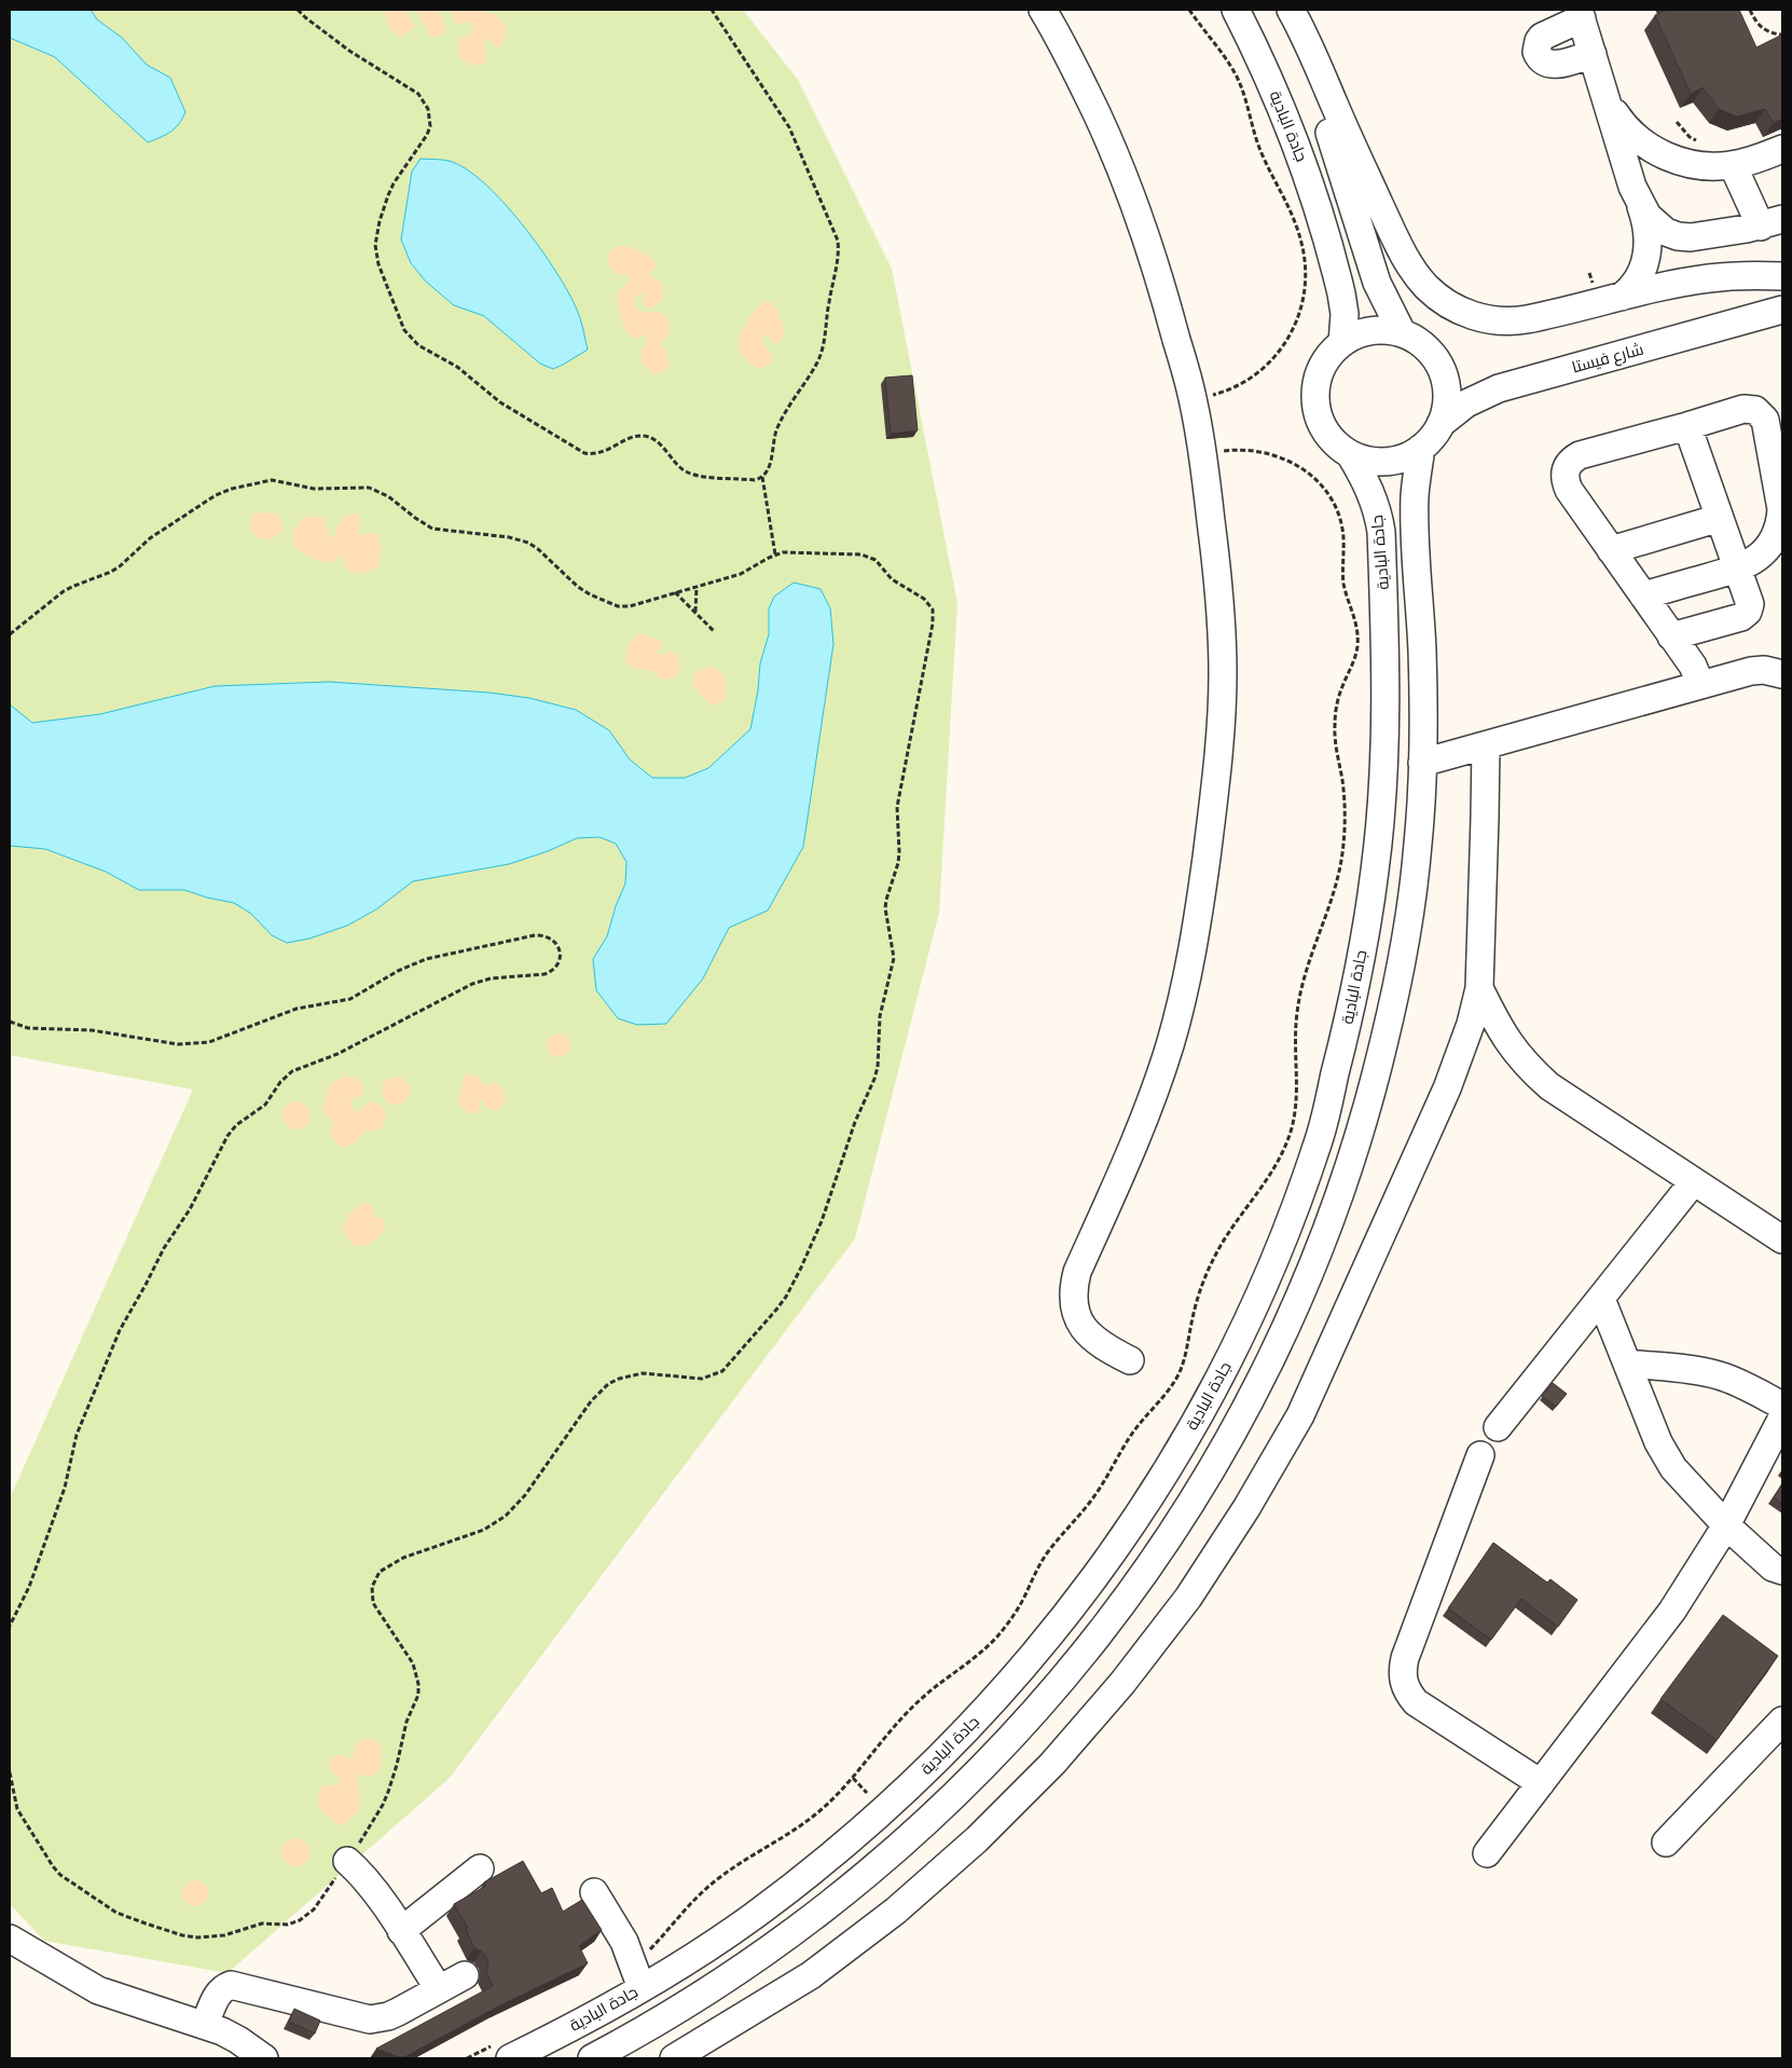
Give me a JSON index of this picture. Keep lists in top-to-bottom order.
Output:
{
  "streets": {
    "street": ["جادة البادية", "شارع فيستا"]
  },
  "crossings": [
    ["جادة البادية", "شارع فيستا"]
  ]
}
